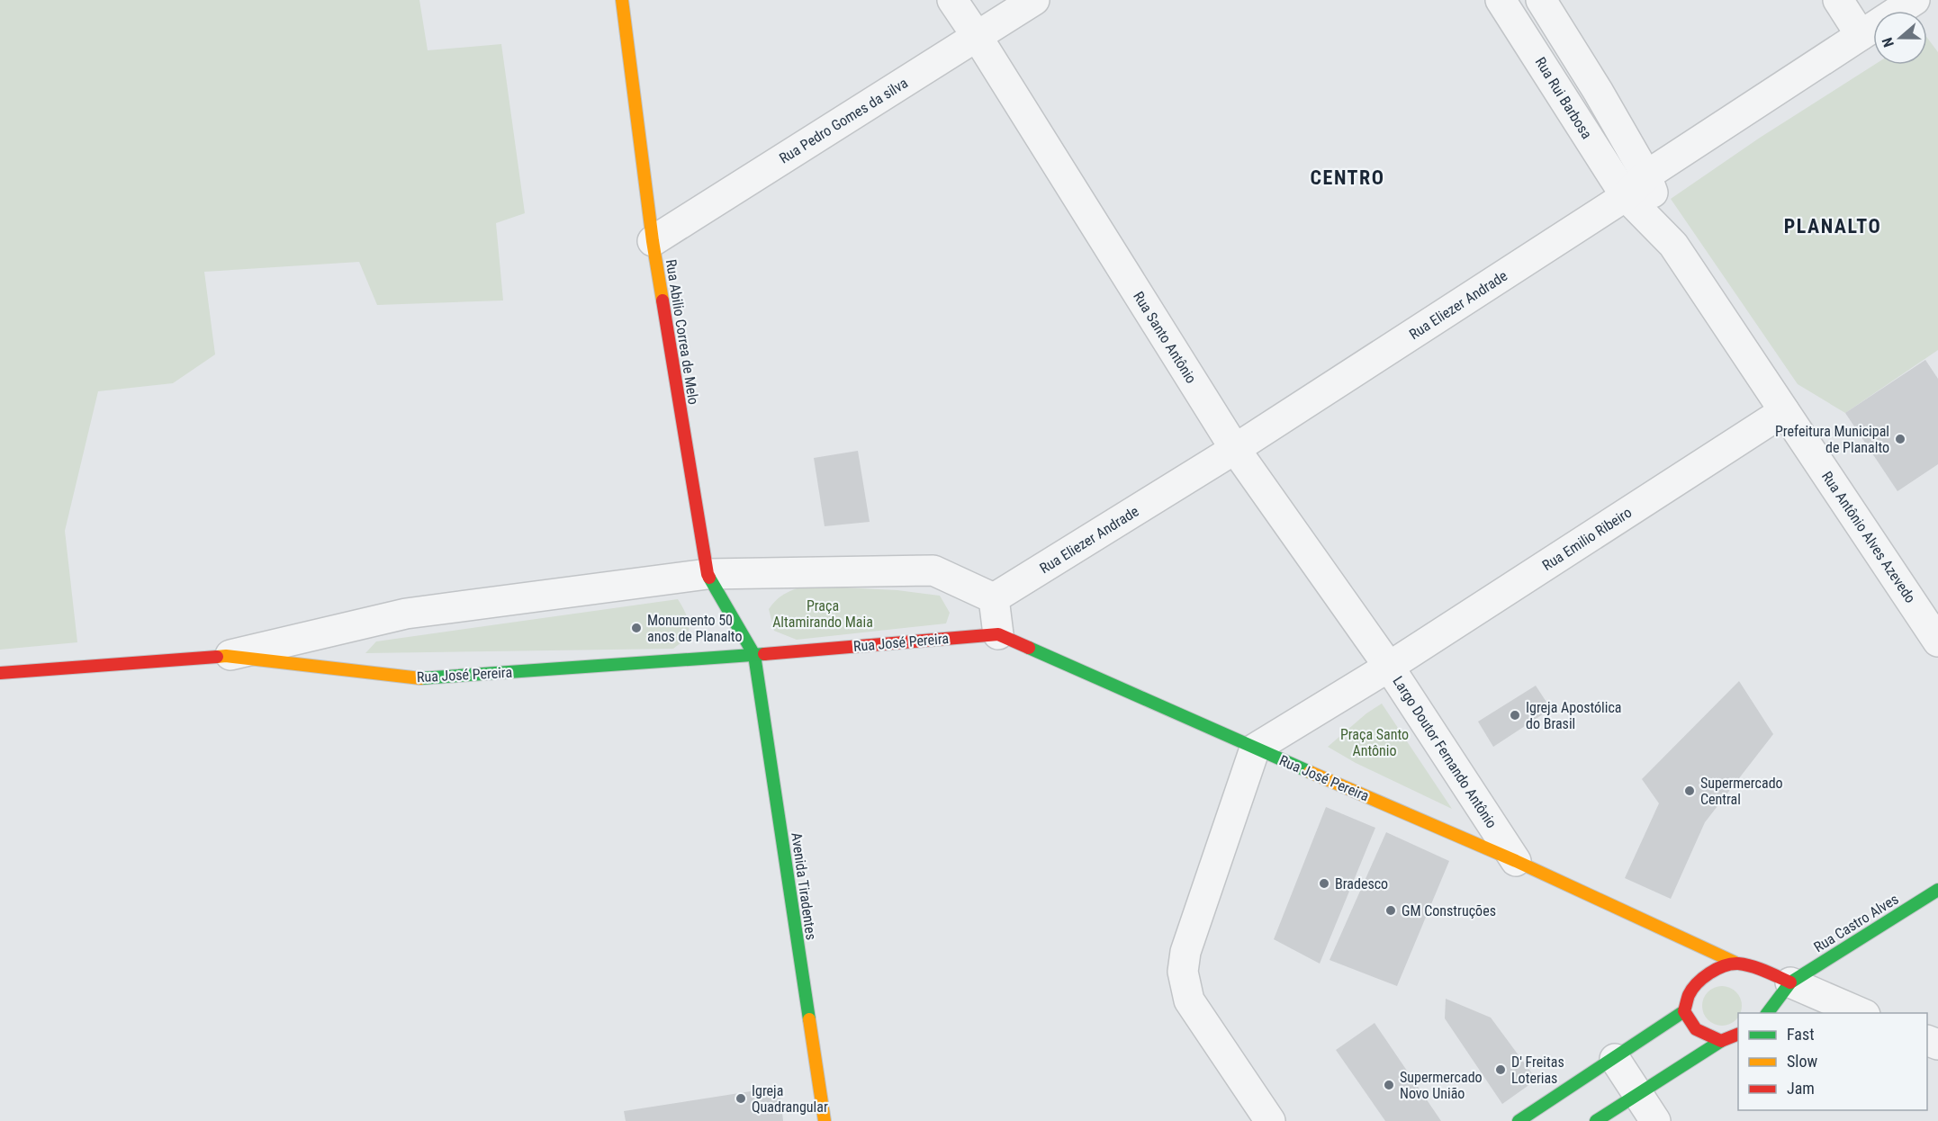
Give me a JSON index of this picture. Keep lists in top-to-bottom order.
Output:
{
  "streets": {
    "street": [
      "Rua Rui Barbosa",
      "Rua Pedro Gomes da silva",
      "Rua Eliezer Andrade",
      "Rua Abilio Correa de Melo",
      "Rua Santo Antônio",
      "Rua Antônio Alves Azevedo",
      "Rua Emilio Ribeiro",
      "Rua José Pereira",
      "Largo Doutor Fernando Antônio",
      "Avenida Tiradentes",
      "Rua Castro Alves"
    ]
  },
  "crossings": [
    ["Rua Rui Barbosa", "Rua Eliezer Andrade"],
    ["Rua Rui Barbosa", "Rua Antônio Alves Azevedo"],
    ["Rua Pedro Gomes da silva", "Rua Abilio Correa de Melo"],
    ["Rua Pedro Gomes da silva", "Rua Santo Antônio"],
    ["Rua Eliezer Andrade", "Rua Santo Antônio"],
    ["Rua Eliezer Andrade", "Rua Antônio Alves Azevedo"],
    ["Rua Abilio Correa de Melo", "Rua José Pereira"],
    ["Rua Abilio Correa de Melo", "Avenida Tiradentes"],
    ["Rua Santo Antônio", "Rua Emilio Ribeiro"],
    ["Rua Santo Antônio", "Largo Doutor Fernando Antônio"],
    ["Rua Antônio Alves Azevedo", "Rua Emilio Ribeiro"],
    ["Rua Emilio Ribeiro", "Largo Doutor Fernando Antônio"],
    ["Rua José Pereira", "Largo Doutor Fernando Antônio"],
    ["Rua José Pereira", "Avenida Tiradentes"],
    ["Rua José Pereira", "Rua Castro Alves"]
  ],
  "districts": ["CENTRO", "PLANALTO"],
  "parks": ["Praça Altamirando Maia", "Praça Santo Antônio"],
  "places": [
    "Prefeitura Municipal de Planalto",
    "Monumento 50 anos de Planalto",
    "Igreja Apostólica do Brasil",
    "Supermercado Central",
    "Bradesco",
    "GM Construções",
    "D' Freitas Loterias",
    "Supermercado Novo União",
    "Igreja Quadrangular"
  ],
  "legend": ["Fast", "Slow", "Jam"],
  "north": "left"
}
